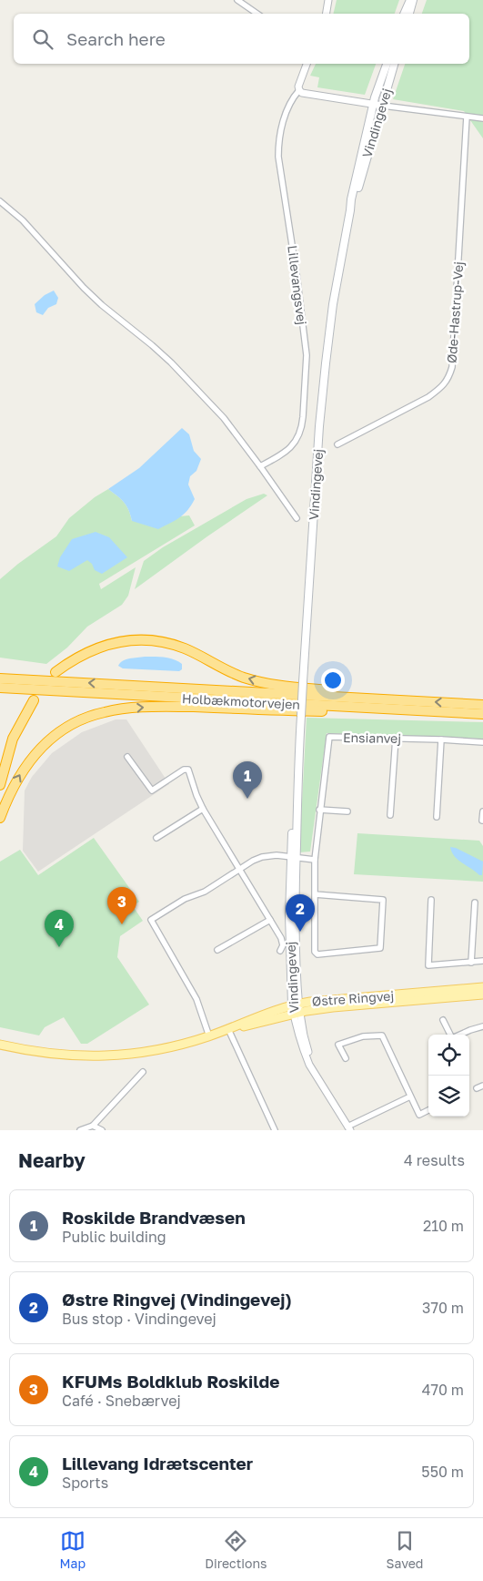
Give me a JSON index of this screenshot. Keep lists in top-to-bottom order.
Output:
{
  "streets": {
    "highway": ["Holbækmotorvejen"],
    "main road": ["Vindingevej", "Østre Ringvej"],
    "street": ["Lillevangsvej", "Øde-Hastrup-Vej", "Ensianvej"]
  },
  "crossings": [
    ["Vindingevej", "Østre Ringvej"]
  ],
  "page": {
    "search": "Search here",
    "pins": [
      "1",
      "3",
      "2",
      "4"
    ],
    "heading": ["Nearby", "4 results"],
    "list": [
      {
        "mark": "1",
        "name": "Roskilde Brandvæsen",
        "note": "Public building",
        "value": "210 m"
      },
      {
        "mark": "2",
        "name": "Østre Ringvej (Vindingevej)",
        "note": "Bus stop · Vindingevej",
        "value": "370 m"
      },
      {
        "mark": "3",
        "name": "KFUMs Boldklub Roskilde",
        "note": "Café · Snebærvej",
        "value": "470 m"
      },
      {
        "mark": "4",
        "name": "Lillevang Idrætscenter",
        "note": "Sports",
        "value": "550 m"
      }
    ],
    "nav": ["Map", "Directions", "Saved"]
  }
}
